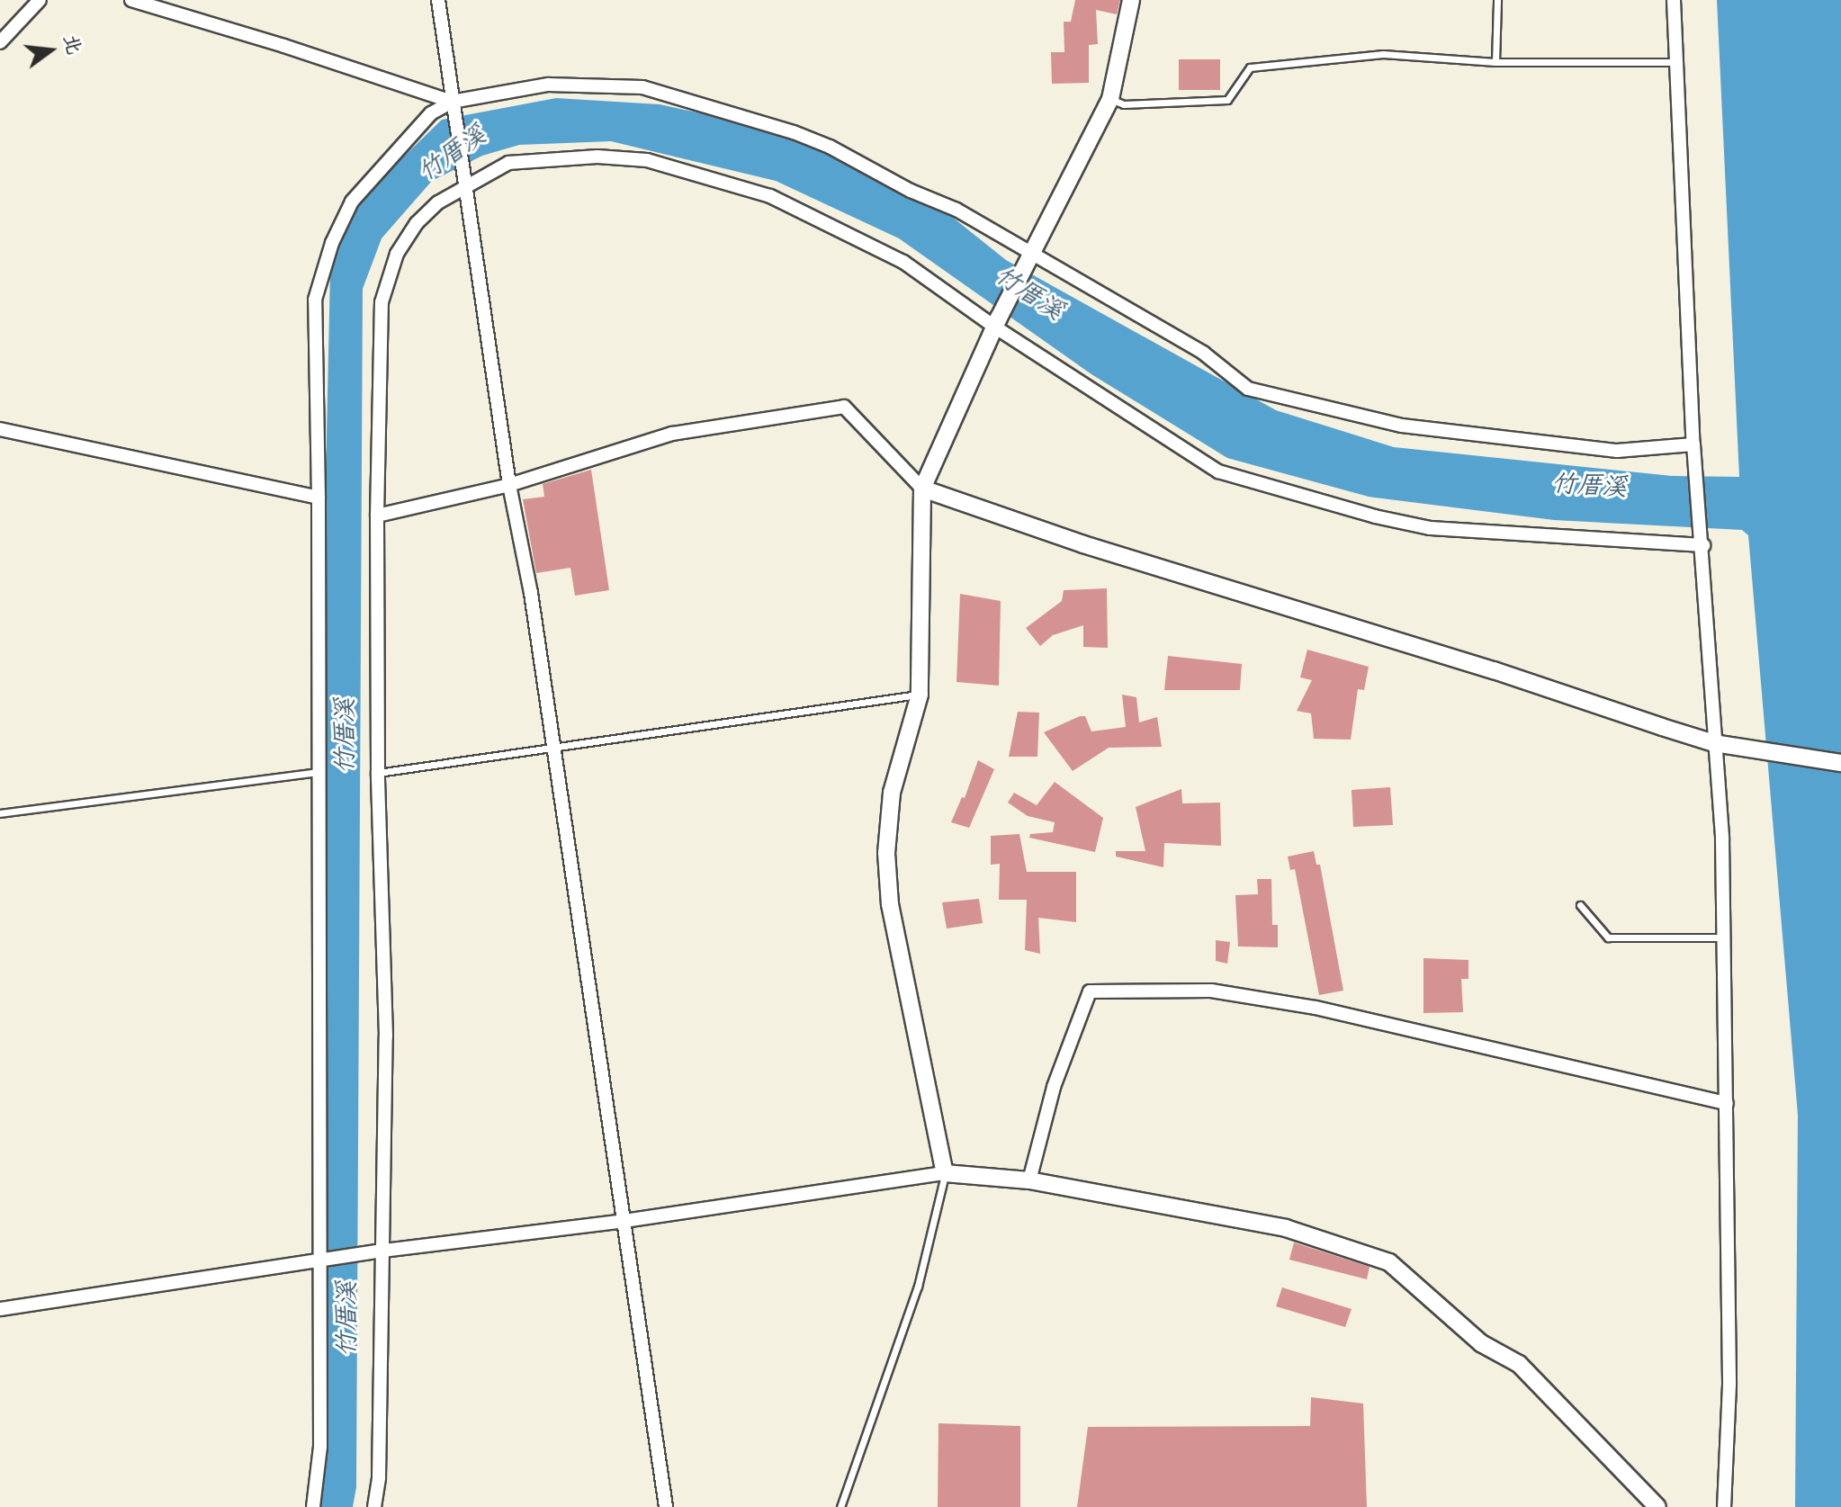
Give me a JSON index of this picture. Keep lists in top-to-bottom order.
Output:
{
  "water": ["竹厝溪"],
  "north": "right"
}
